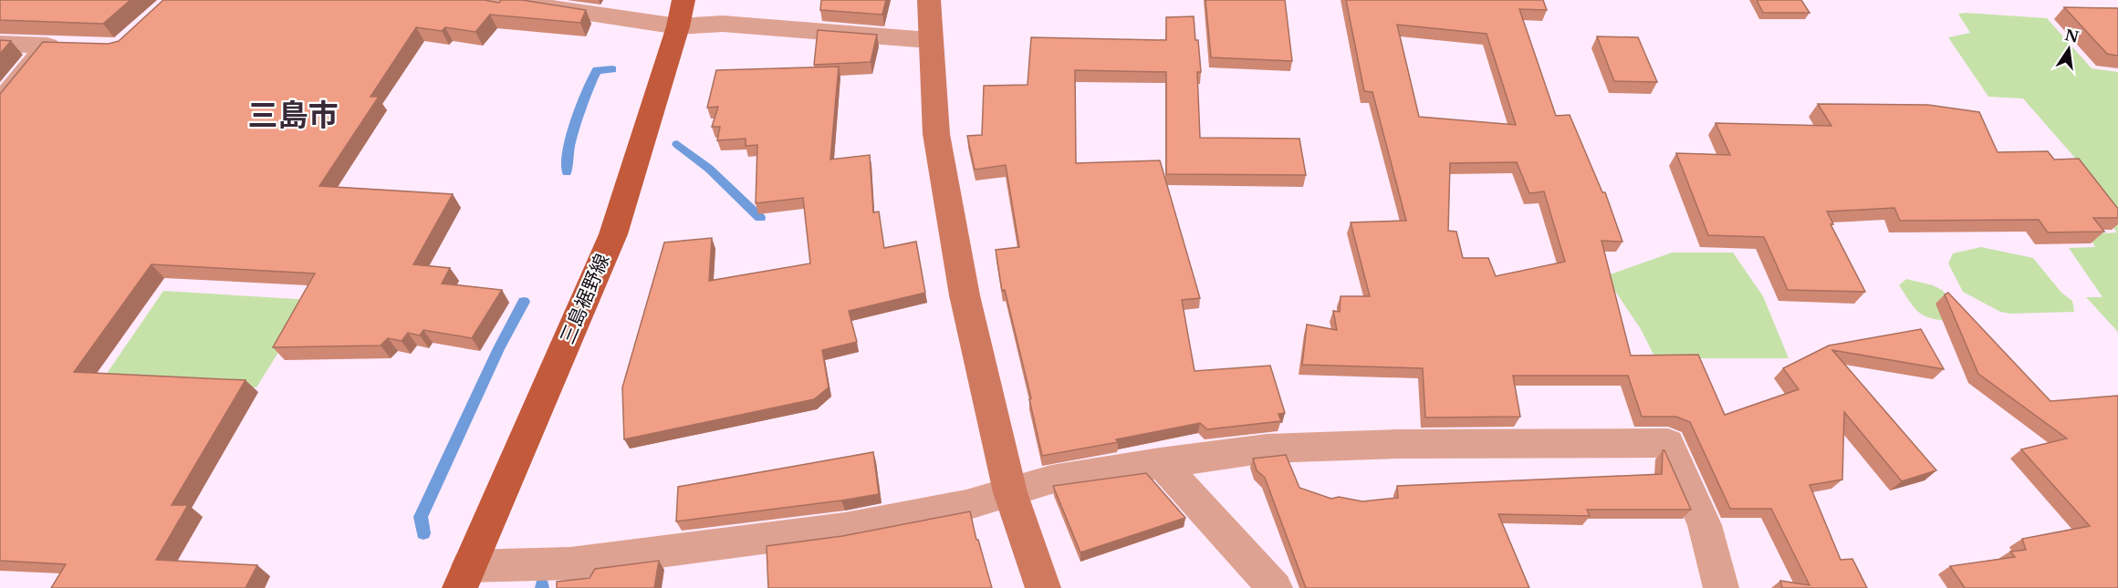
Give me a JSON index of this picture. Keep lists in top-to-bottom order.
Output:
{
  "streets": {
    "main road": ["三島裾野線"]
  },
  "districts": ["三島市"],
  "north": "top"
}
